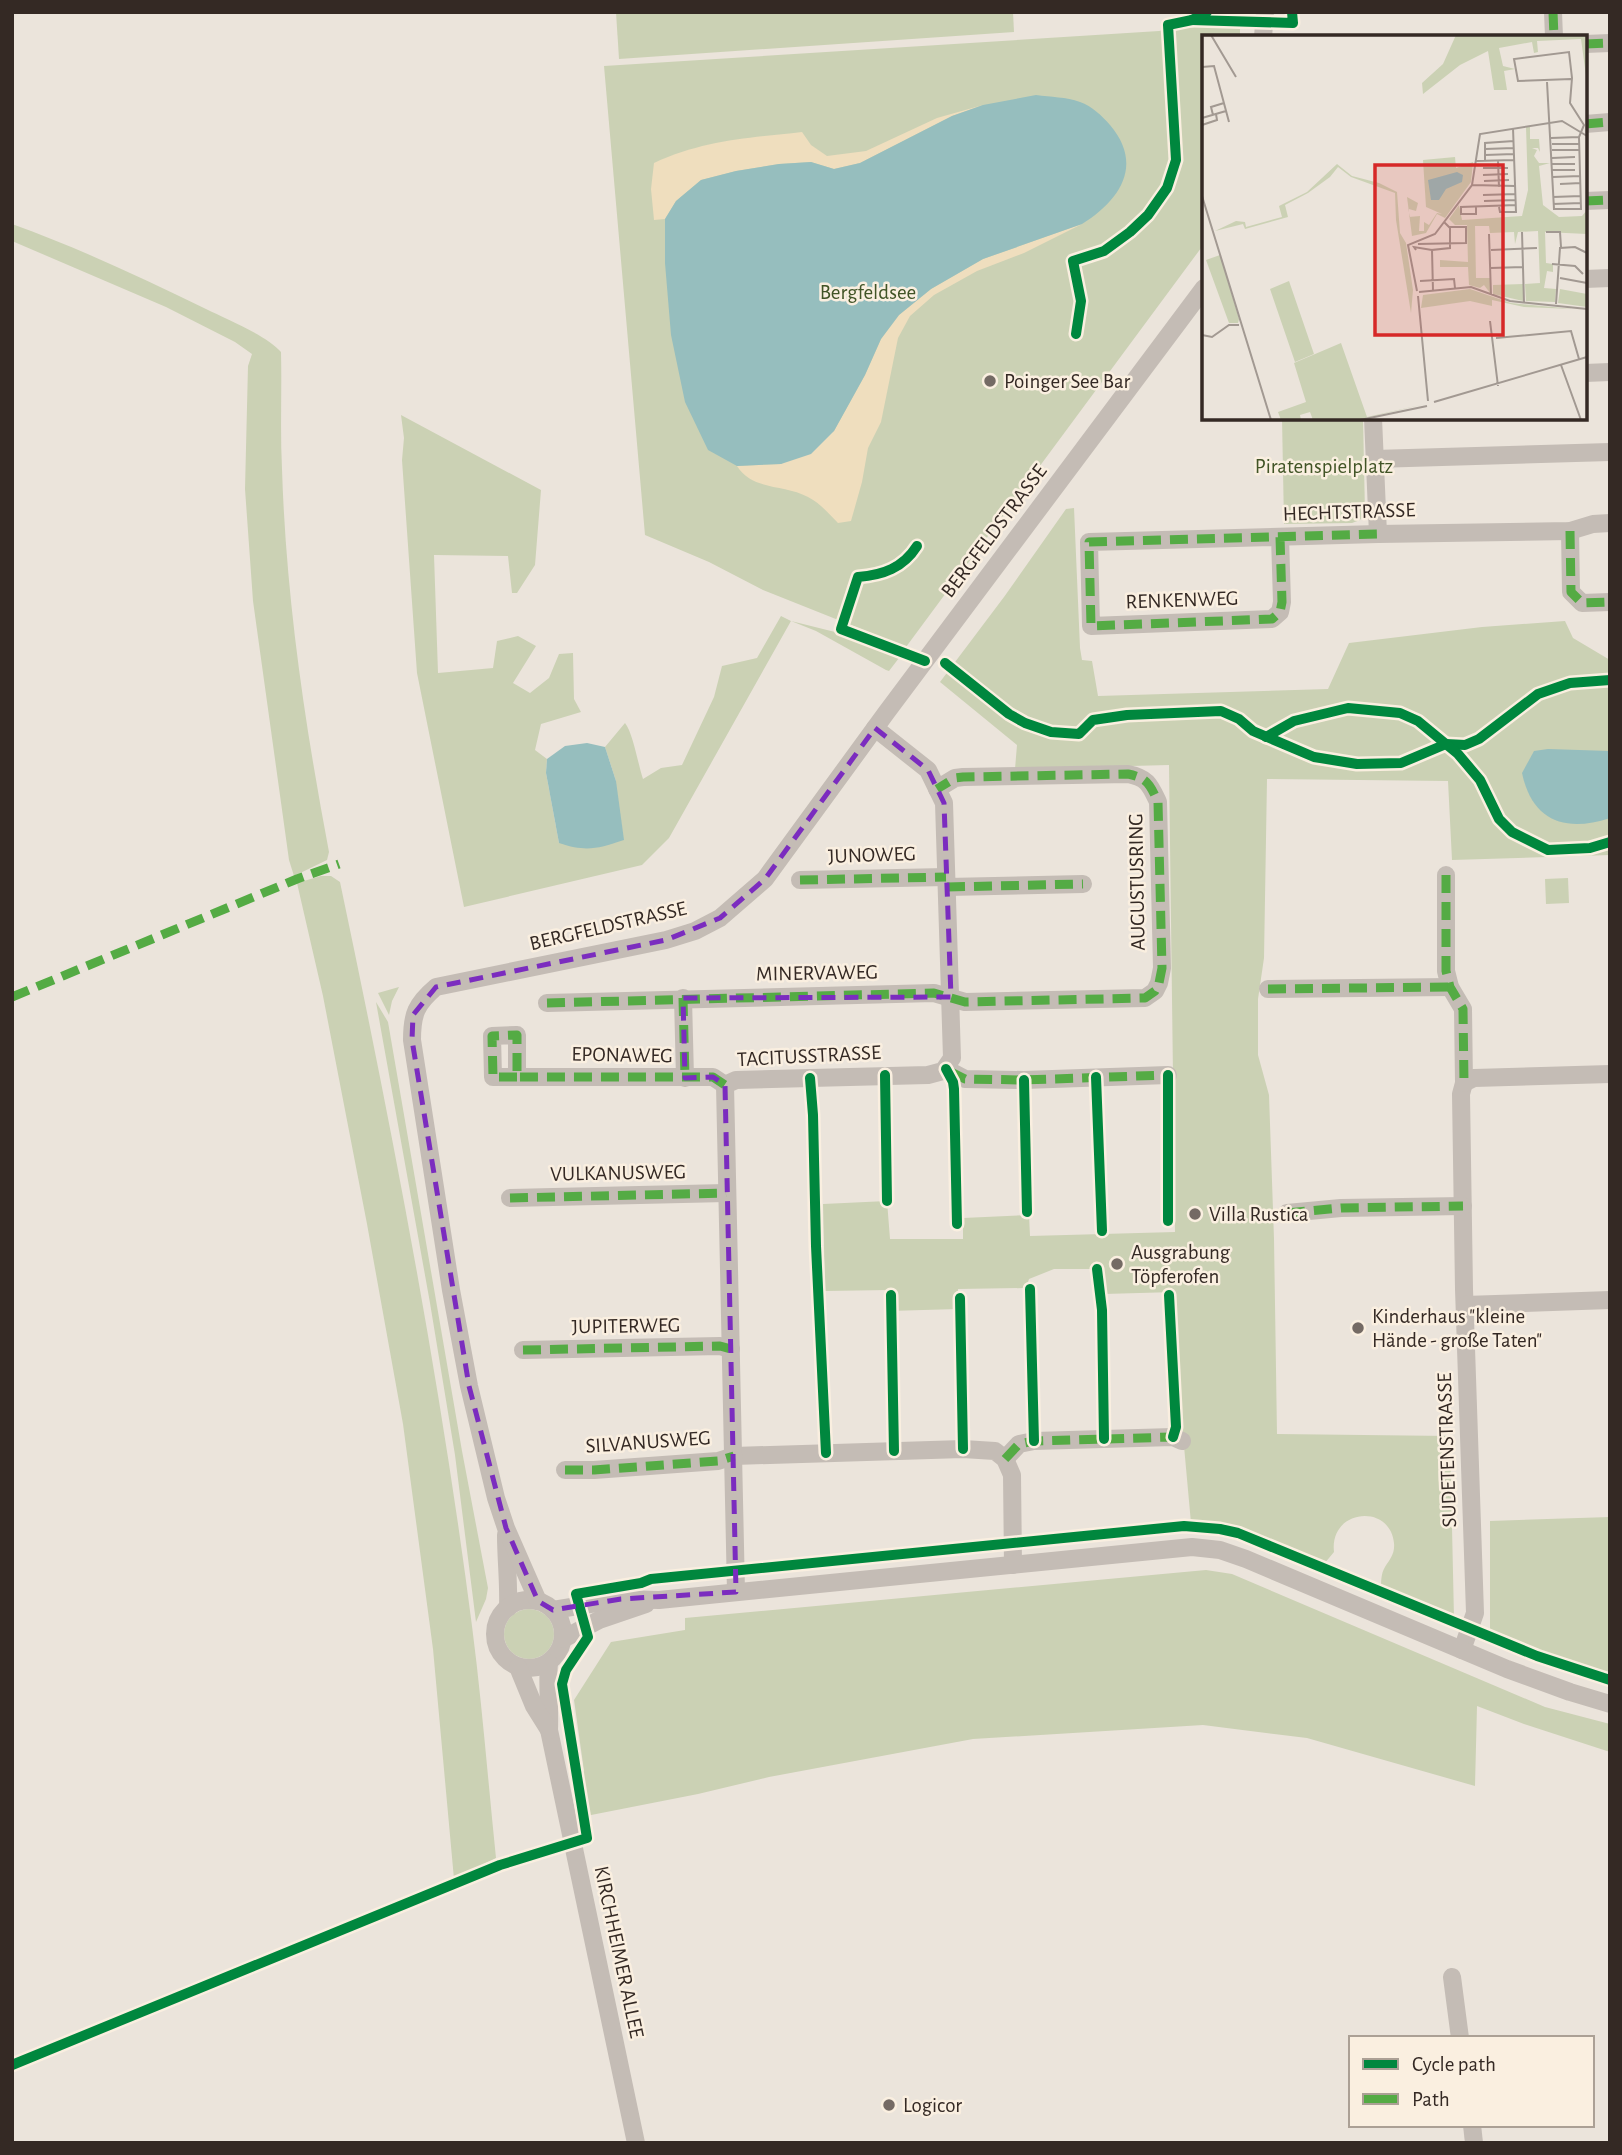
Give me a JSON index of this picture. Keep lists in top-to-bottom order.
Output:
{
  "streets": {
    "street": [
      "HECHTSTRASSE",
      "BERGFELDSTRASSE",
      "RENKENWEG",
      "JUNOWEG",
      "AUGUSTUSRING",
      "MINERVAWEG",
      "EPONAWEG",
      "TACITUSSTRASSE",
      "VULKANUSWEG",
      "JUPITERWEG",
      "SILVANUSWEG",
      "SUDETENSTRASSE",
      "KIRCHHEIMER ALLEE"
    ]
  },
  "crossings": [
    ["HECHTSTRASSE", "RENKENWEG"],
    ["BERGFELDSTRASSE", "KIRCHHEIMER ALLEE"],
    ["AUGUSTUSRING", "MINERVAWEG"],
    ["EPONAWEG", "TACITUSSTRASSE"],
    ["TACITUSSTRASSE", "VULKANUSWEG"],
    ["TACITUSSTRASSE", "JUPITERWEG"],
    ["TACITUSSTRASSE", "SILVANUSWEG"]
  ],
  "parks": ["Bergfeldsee", "Piratenspielplatz"],
  "places": [
    "Poinger See Bar",
    "Villa Rustica",
    "Ausgrabung Töpferofen",
    "Kinderhaus \"kleine Hände - große Taten\"",
    "Logicor"
  ],
  "legend": ["Cycle path", "Path"]
}
